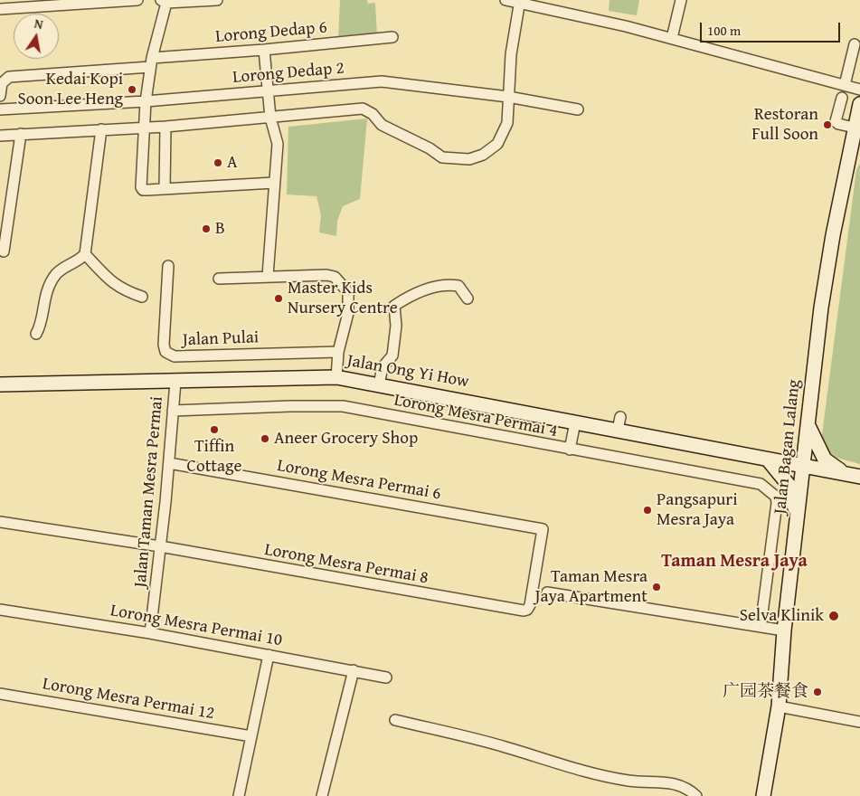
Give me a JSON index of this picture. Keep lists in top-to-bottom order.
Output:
{
  "streets": {
    "main road": ["Jalan Ong Yi How", "Jalan Bagan Lalang"],
    "street": [
      "Lorong Dedap 6",
      "Lorong Dedap 2",
      "Jalan Pulai",
      "Lorong Mesra Permai 4",
      "Lorong Mesra Permai 6",
      "Jalan Taman Mesra Permai",
      "Lorong Mesra Permai 8",
      "Lorong Mesra Permai 10",
      "Lorong Mesra Permai 12"
    ]
  },
  "crossings": [
    ["Jalan Ong Yi How", "Jalan Bagan Lalang"],
    ["Jalan Ong Yi How", "Jalan Taman Mesra Permai"],
    ["Lorong Mesra Permai 4", "Jalan Taman Mesra Permai"],
    ["Lorong Mesra Permai 6", "Jalan Taman Mesra Permai"],
    ["Lorong Mesra Permai 6", "Lorong Mesra Permai 8"],
    ["Jalan Taman Mesra Permai", "Lorong Mesra Permai 8"],
    ["Jalan Taman Mesra Permai", "Lorong Mesra Permai 10"]
  ],
  "districts": ["Taman Mesra Jaya"],
  "places": [
    "Kedai Kopi Soon Lee Heng",
    "Restoran Full Soon",
    "A",
    "B",
    "Master Kids Nursery Centre",
    "Tiffin Cottage",
    "Aneer Grocery Shop",
    "Pangsapuri Mesra Jaya",
    "Taman Mesra Jaya Apartment",
    "Selva Klinik",
    "广园茶餐食"
  ],
  "scale_bar": "100 m",
  "north": "top"
}
